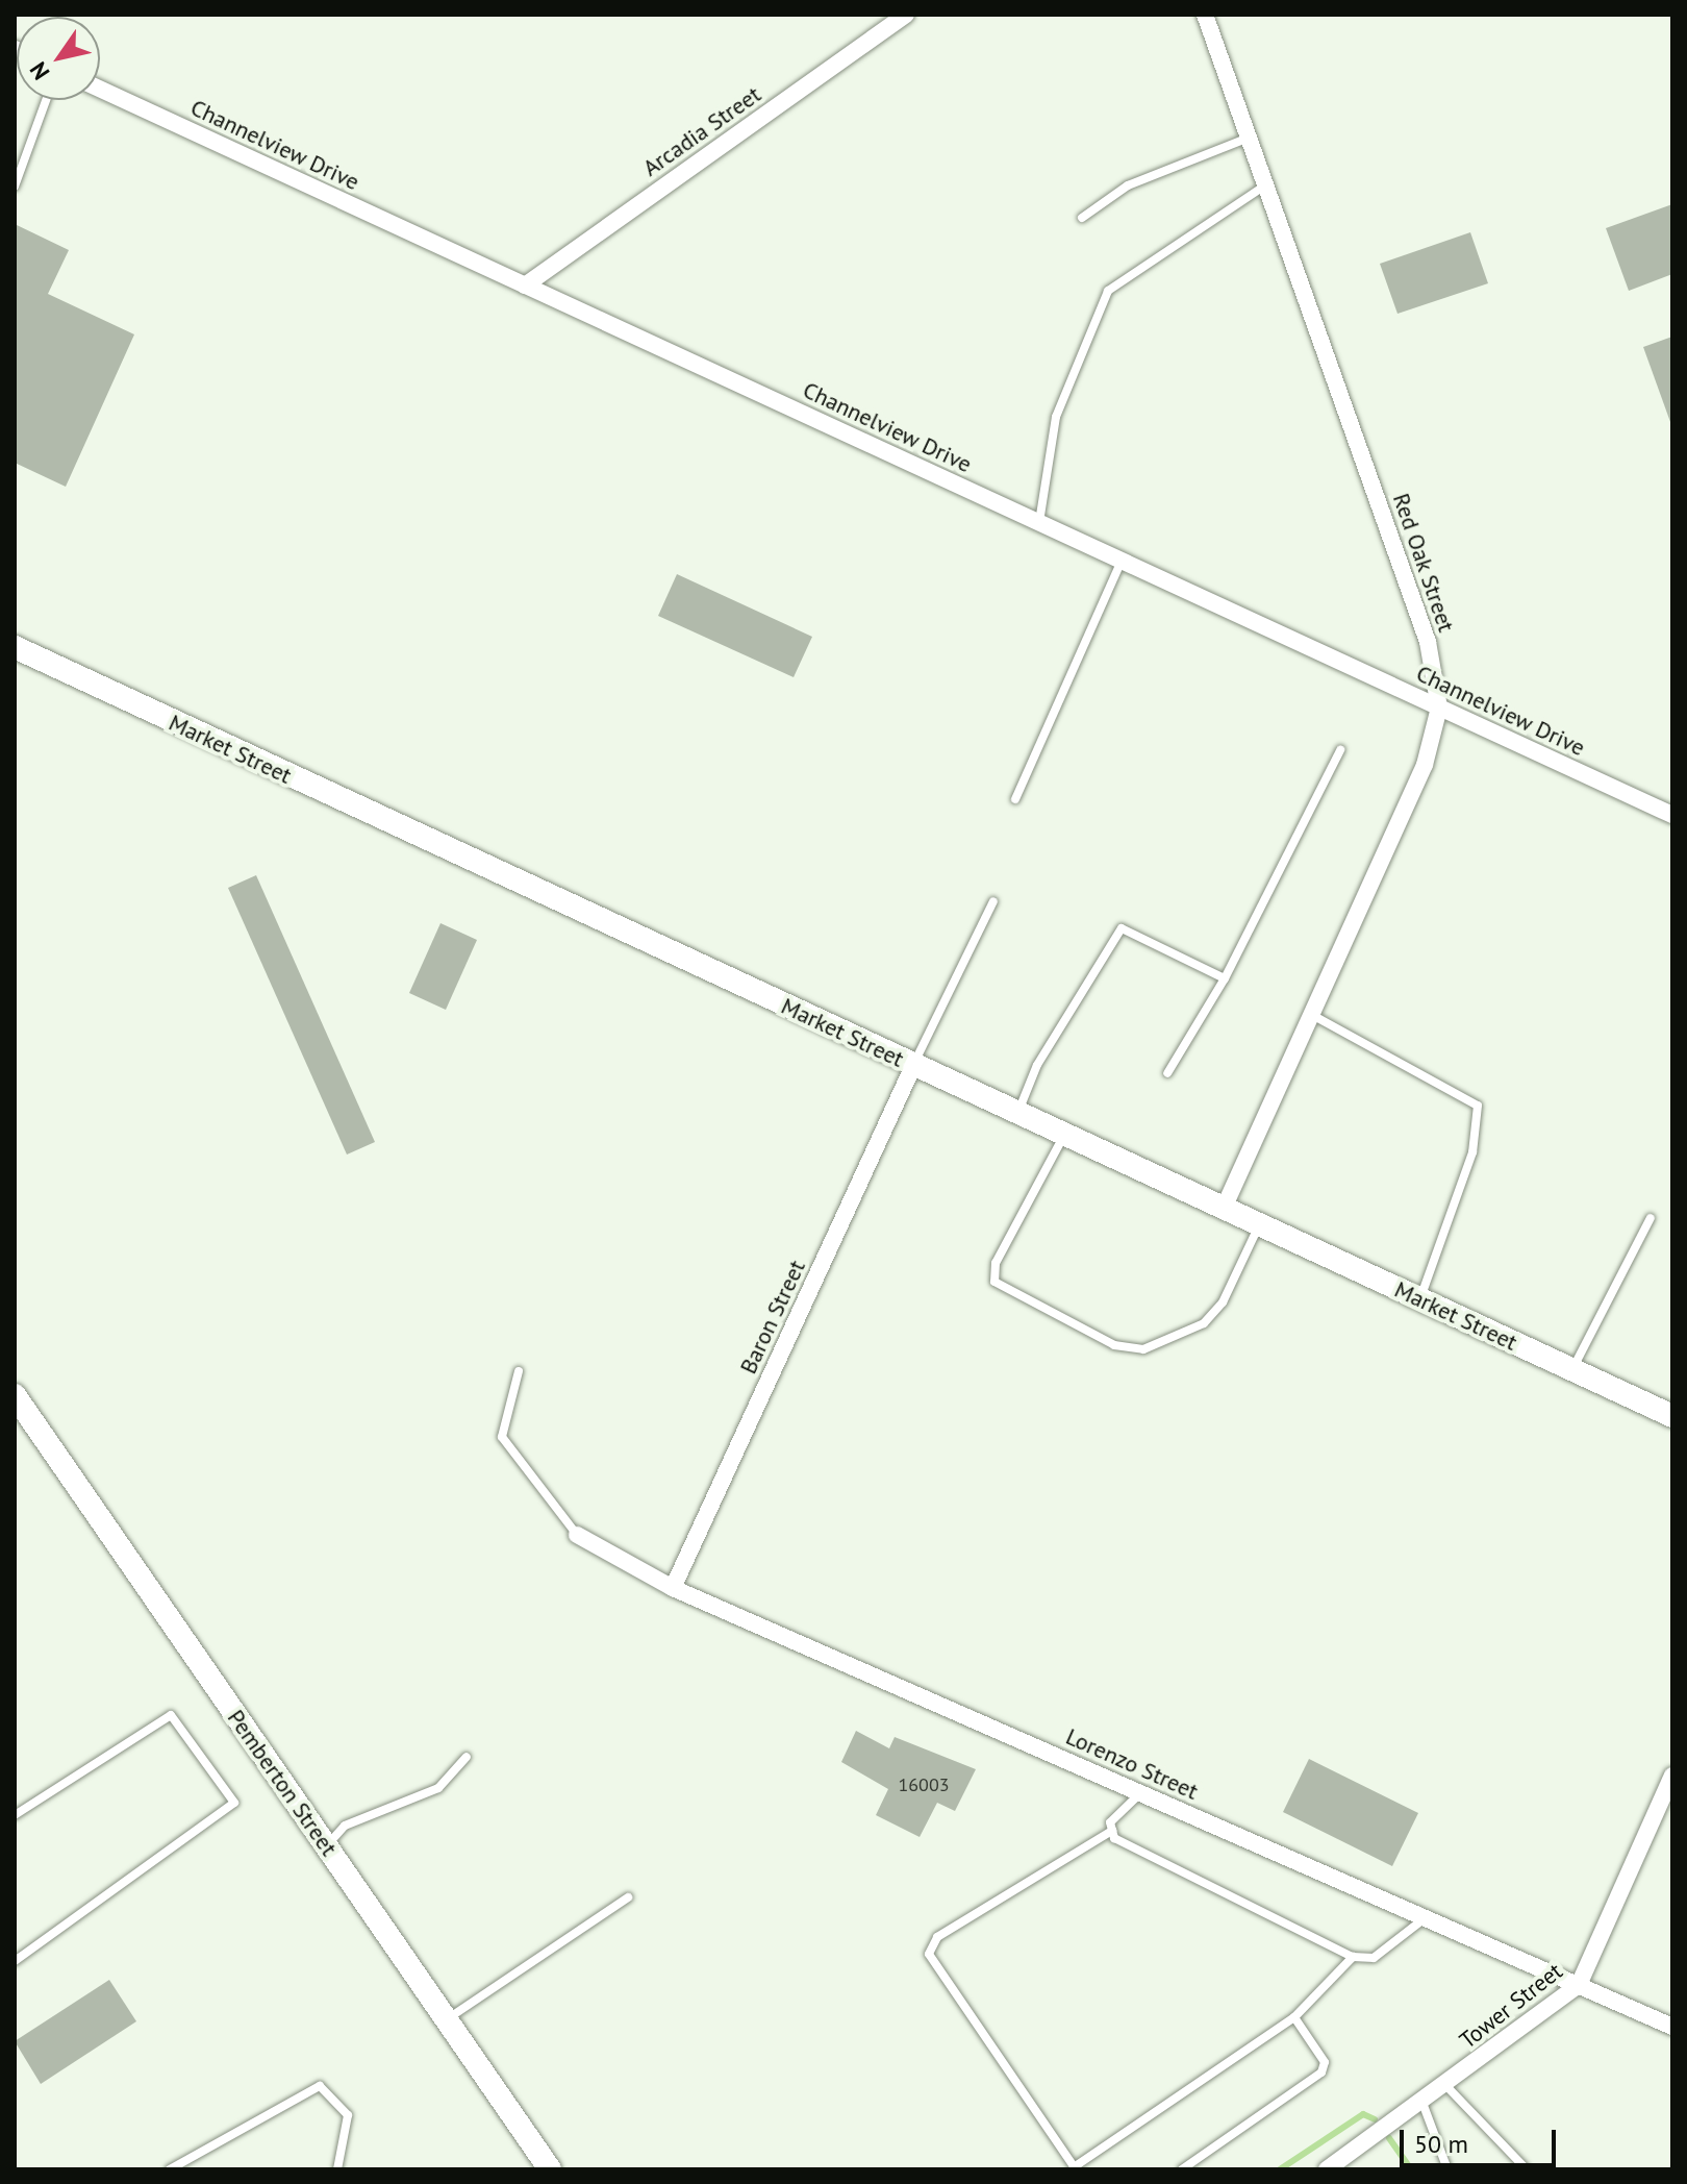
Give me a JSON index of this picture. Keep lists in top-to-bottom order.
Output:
{
  "streets": {
    "street": [
      "Arcadia Street",
      "Channelview Drive",
      "Red Oak Street",
      "Market Street",
      "Baron Street",
      "Lorenzo Street",
      "Pemberton Street",
      "Tower Street"
    ]
  },
  "crossings": [
    ["Arcadia Street", "Channelview Drive"],
    ["Channelview Drive", "Red Oak Street"],
    ["Red Oak Street", "Market Street"],
    ["Market Street", "Baron Street"],
    ["Baron Street", "Lorenzo Street"],
    ["Lorenzo Street", "Tower Street"]
  ],
  "house_numbers": ["16003"],
  "scale_bar": "50 m",
  "north": "bottom left"
}
